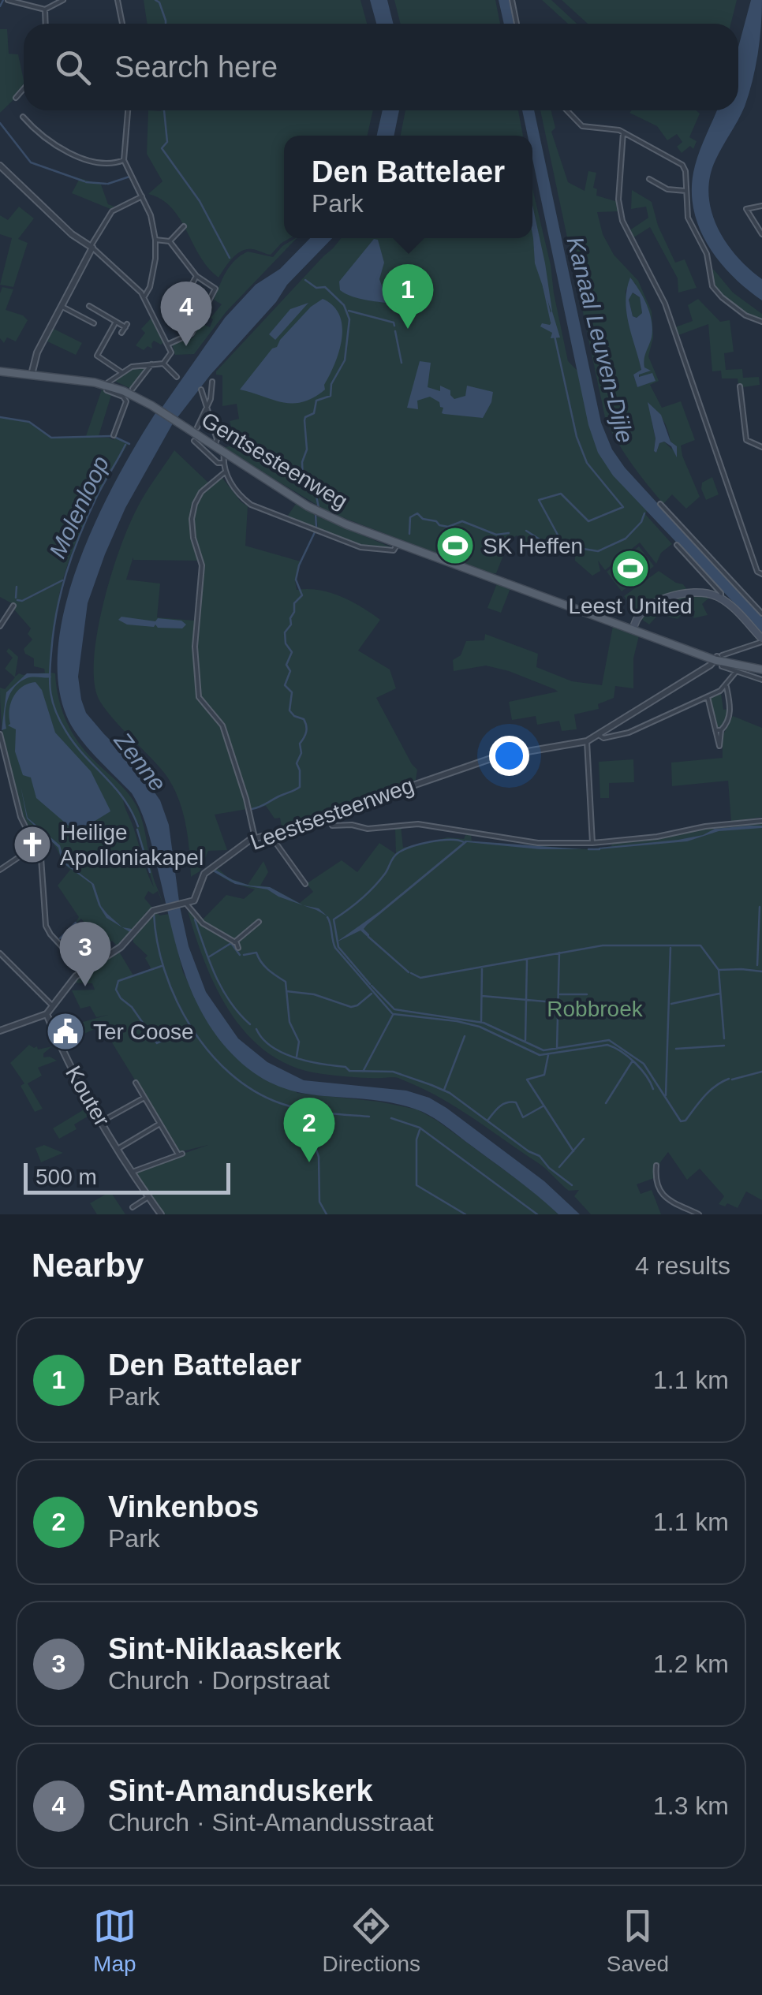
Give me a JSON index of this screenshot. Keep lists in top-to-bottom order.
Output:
{
  "streets": {
    "main road": ["Gentsesteenweg"],
    "street": ["Leestsesteenweg", "Kouter"]
  },
  "crossings": [
    ["Gentsesteenweg", "Leestsesteenweg"]
  ],
  "water": ["Kanaal Leuven-Dijle", "Molenloop", "Zenne"],
  "parks": ["Robbroek"],
  "places": {
    "sports": ["SK Heffen", "Leest United"],
    "church": ["Heilige Apolloniakapel"],
    "public building": ["Ter Coose"]
  },
  "scale_bar": "500 m",
  "page": {
    "search": "Search here",
    "popup": ["Den Battelaer", "Park"],
    "pins": [
      "1",
      "4",
      "3",
      "2"
    ],
    "scale": "500 m",
    "heading": ["Nearby", "4 results"],
    "list": [
      {
        "mark": "1",
        "name": "Den Battelaer",
        "note": "Park",
        "value": "1.1 km"
      },
      {
        "mark": "2",
        "name": "Vinkenbos",
        "note": "Park",
        "value": "1.1 km"
      },
      {
        "mark": "3",
        "name": "Sint-Niklaaskerk",
        "note": "Church · Dorpstraat",
        "value": "1.2 km"
      },
      {
        "mark": "4",
        "name": "Sint-Amanduskerk",
        "note": "Church · Sint-Amandusstraat",
        "value": "1.3 km"
      }
    ],
    "nav": ["Map", "Directions", "Saved"]
  }
}
